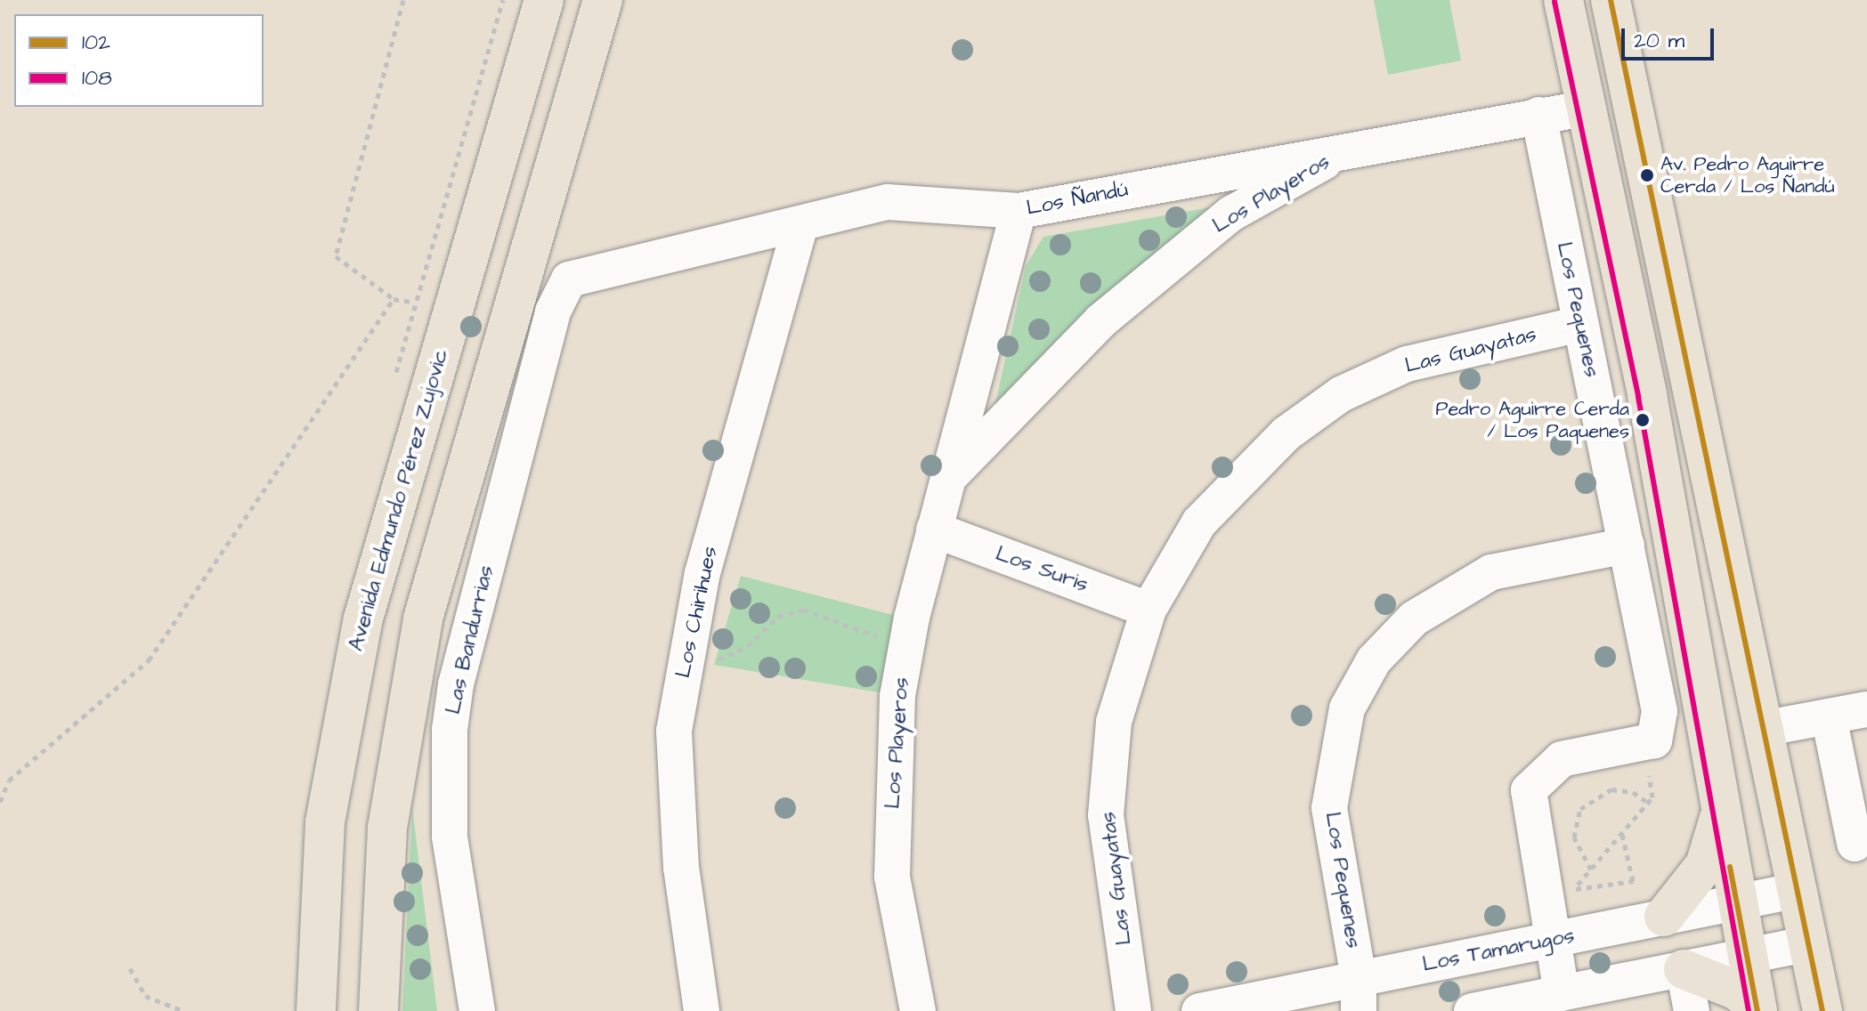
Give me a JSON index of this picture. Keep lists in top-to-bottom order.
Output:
{
  "streets": {
    "main road": ["Avenida Edmundo Pérez Zujovic"],
    "street": [
      "Los Playeros",
      "Los Ñandú",
      "Los Pequenes",
      "Las Guayatas",
      "Los Suris",
      "Los Chirihues",
      "Las Bandurrias",
      "Los Tamarugos"
    ]
  },
  "crossings": [
    ["Los Playeros", "Los Ñandú"],
    ["Los Playeros", "Los Suris"],
    ["Los Ñandú", "Los Pequenes"],
    ["Los Ñandú", "Los Chirihues"],
    ["Los Ñandú", "Las Bandurrias"],
    ["Los Pequenes", "Las Guayatas"],
    ["Los Pequenes", "Los Tamarugos"],
    ["Las Guayatas", "Los Suris"]
  ],
  "places": ["Av. Pedro Aguirre Cerda / Los Ñandú", "Pedro Aguirre Cerda / Los Paquenes"],
  "lines": ["transit line 102", "transit line 108"],
  "legend": ["102", "108"],
  "scale_bar": "20 m"
}
